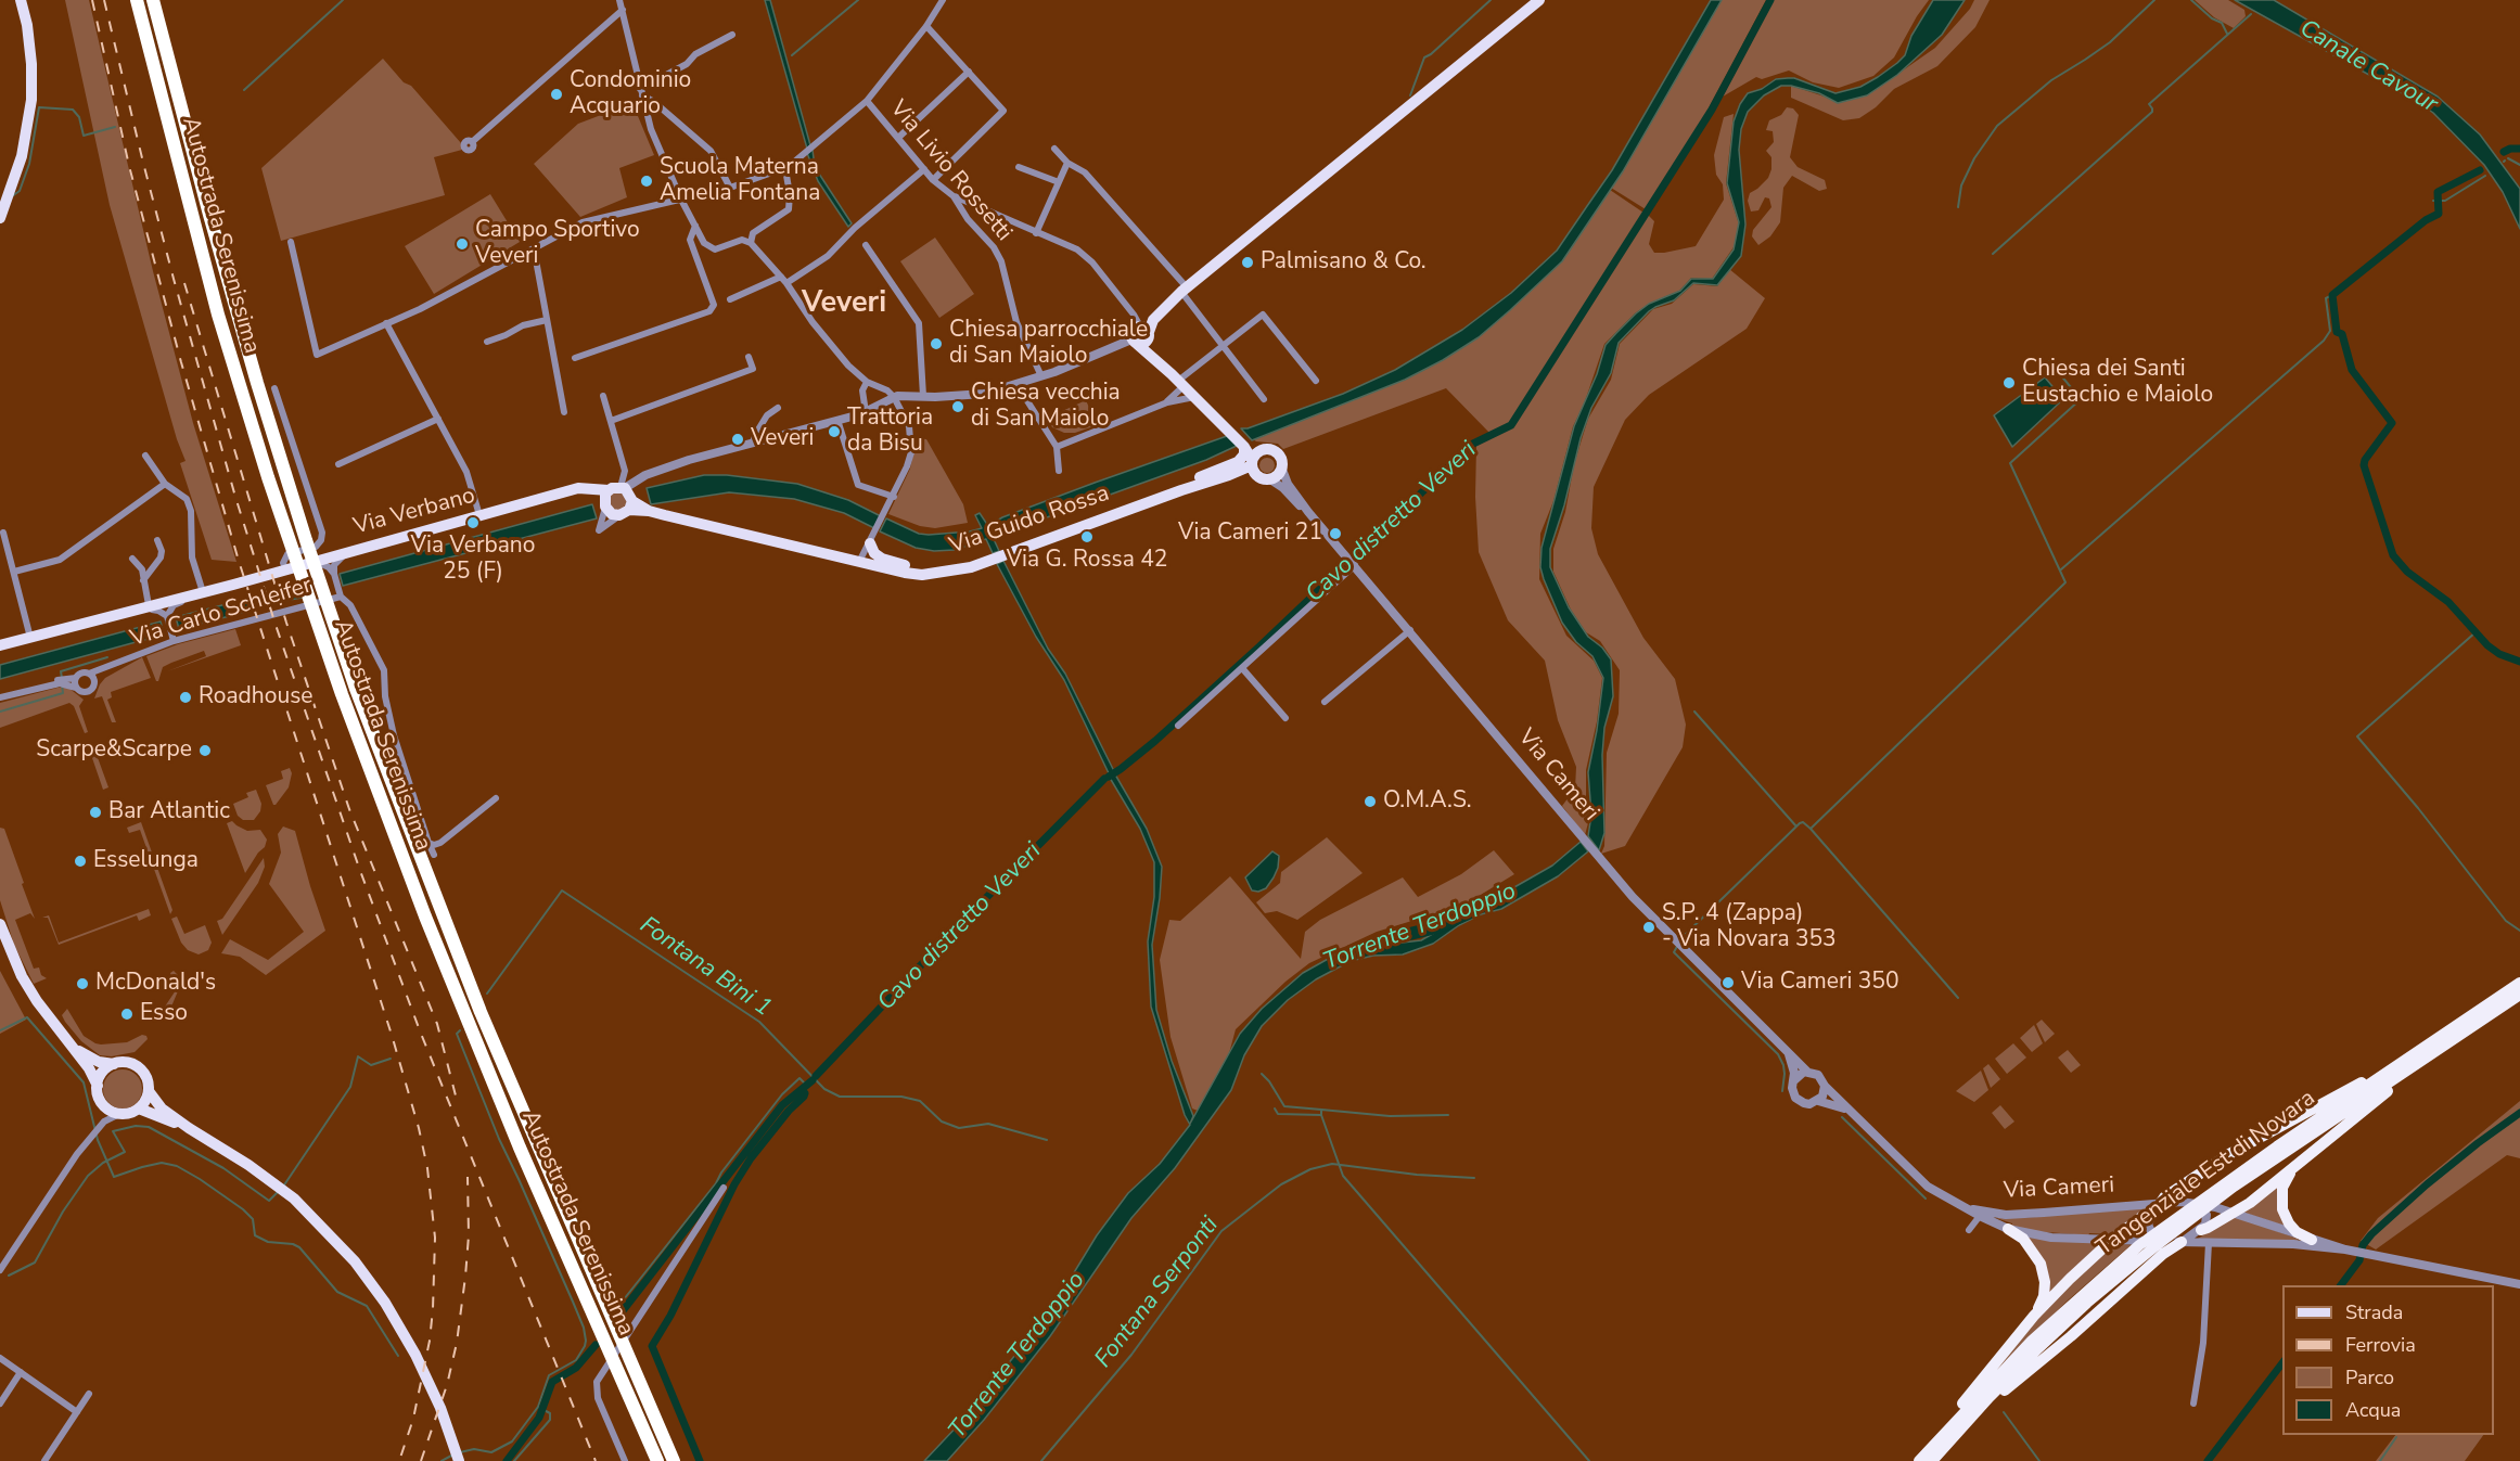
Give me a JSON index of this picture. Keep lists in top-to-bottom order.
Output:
{
  "streets": {
    "highway": ["Autostrada Serenissima", "Tangenziale Est di Novara"],
    "main road": ["Via Verbano", "Via Guido Rossa"],
    "street": ["Via Livio Rossetti", "Via Carlo Schleifer", "Via Cameri"]
  },
  "crossings": [
    ["Via Verbano", "Via Guido Rossa"]
  ],
  "districts": ["Veveri"],
  "water": [
    "Canale Cavour",
    "Cavo distretto Veveri",
    "Torrente Terdoppio",
    "Fontana Bini 1",
    "Fontana Serponti"
  ],
  "places": [
    "Condominio Acquario",
    "Scuola Materna Amelia Fontana",
    "Campo Sportivo Veveri",
    "Palmisano & Co.",
    "Chiesa parrocchiale di San Maiolo",
    "Chiesa dei Santi Eustachio e Maiolo",
    "Chiesa vecchia di San Maiolo",
    "Trattoria da Bisu",
    "Veveri",
    "Via Verbano 25 (F)",
    "Via Cameri 21",
    "Via G. Rossa 42",
    "Roadhouse",
    "Scarpe&Scarpe",
    "O.M.A.S.",
    "Bar Atlantic",
    "Esselunga",
    "S.P. 4 (Zappa) - Via Novara 353",
    "Via Cameri 350",
    "McDonald's",
    "Esso"
  ],
  "legend": [
    "Strada",
    "Ferrovia",
    "Parco",
    "Acqua"
  ]
}
